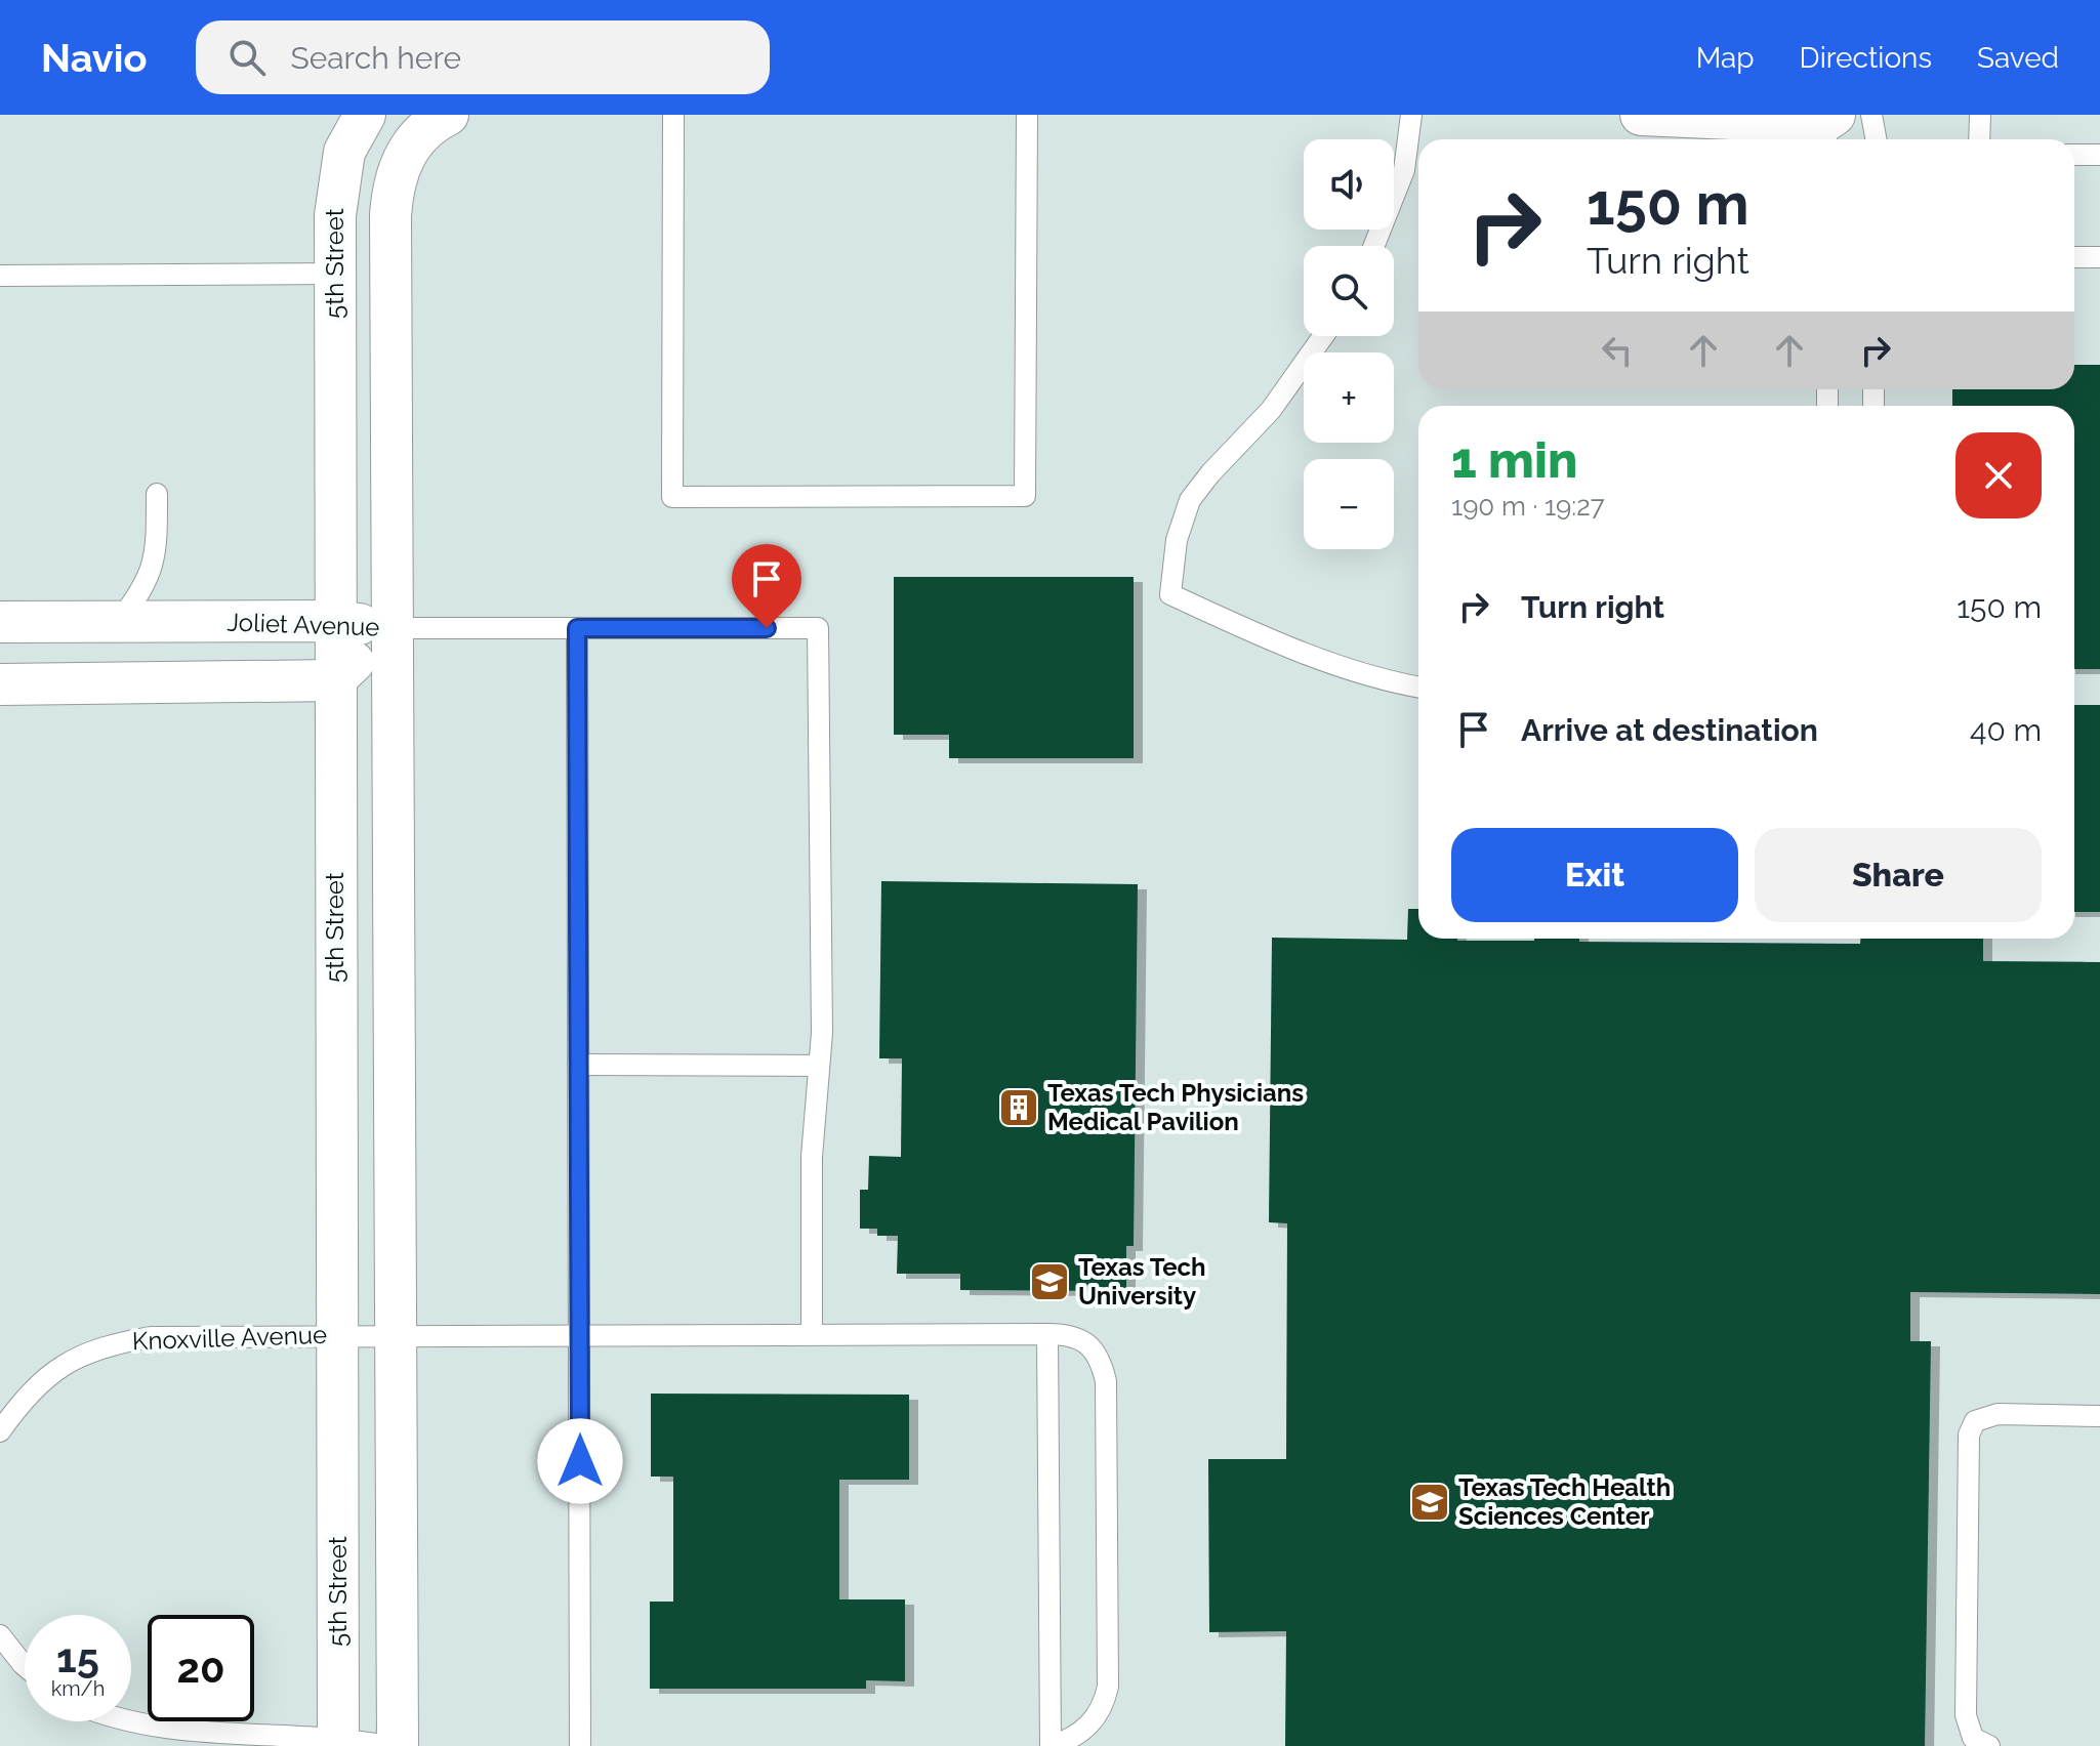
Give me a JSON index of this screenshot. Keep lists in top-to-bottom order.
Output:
{
  "streets": {
    "street": ["5th Street", "Joliet Avenue"],
    "lane": ["Knoxville Avenue"]
  },
  "crossings": [
    ["5th Street", "Joliet Avenue"],
    ["5th Street", "Knoxville Avenue"]
  ],
  "places": {
    "building": ["Texas Tech Physicians Medical Pavilion"],
    "school or university": ["Texas Tech University", "Texas Tech Health Sciences Center"]
  },
  "page": {
    "header": "Navio",
    "search": "Search here",
    "nav": ["Map", "Directions", "Saved"],
    "map_buttons": ["+", "−"],
    "turn": ["150 m", "Turn right"],
    "heading": ["1 min", "190 m · 19:27"],
    "list": [
      {
        "name": "Turn right",
        "value": "150 m"
      },
      {
        "name": "Arrive at destination",
        "value": "40 m"
      }
    ],
    "buttons": ["Exit", "Share"],
    "speed": "15 km/h",
    "limit": "20"
  }
}
